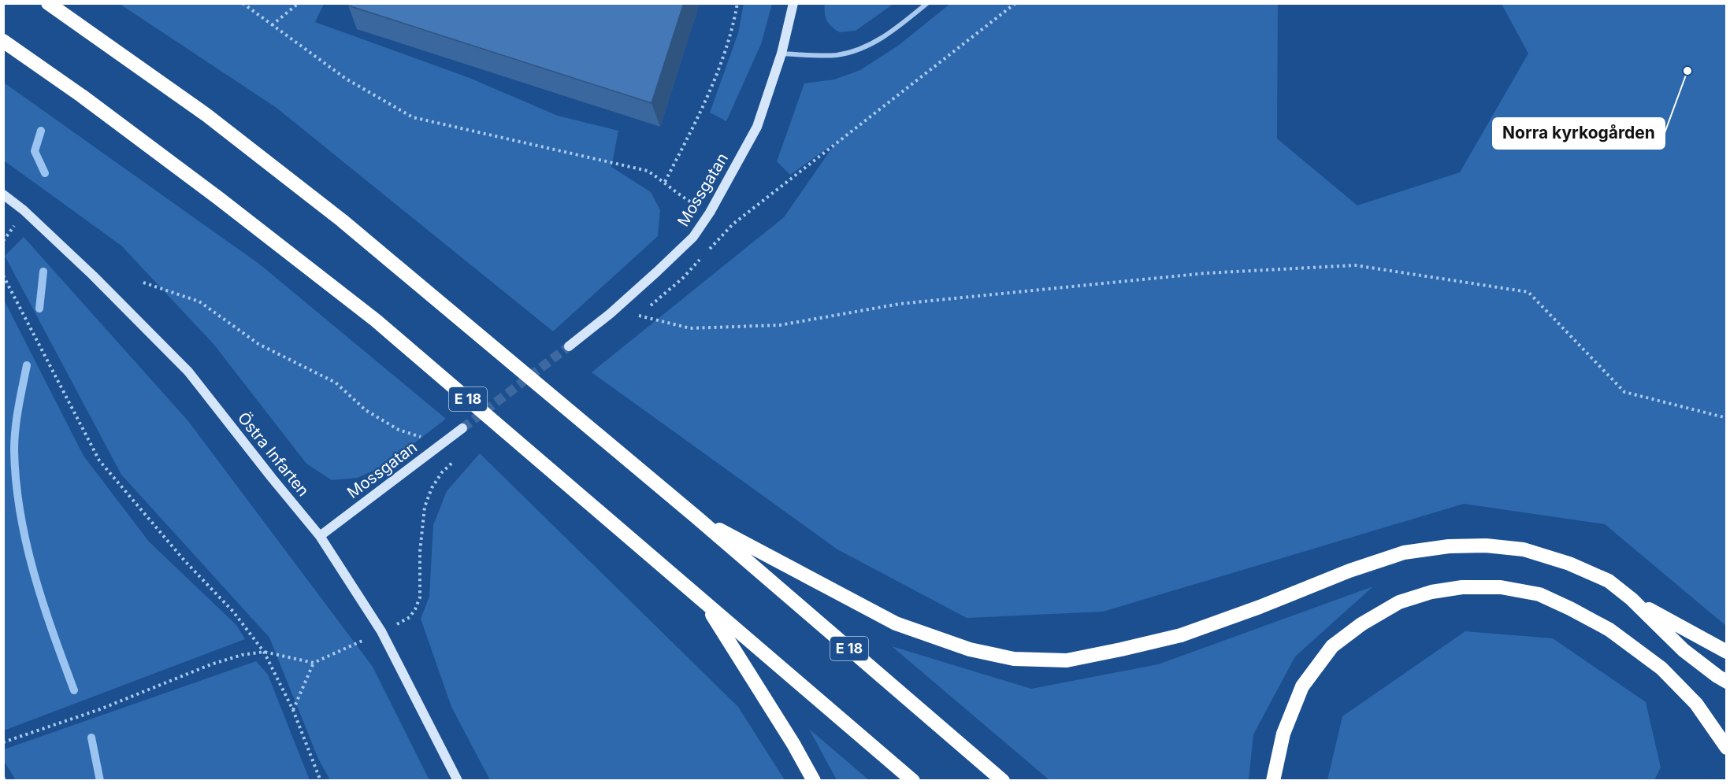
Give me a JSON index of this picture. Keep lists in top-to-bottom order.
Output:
{
  "streets": {
    "highway": ["E 18"],
    "street": ["Mossgatan", "Östra Infarten"]
  },
  "crossings": [
    ["Mossgatan", "Östra Infarten"]
  ],
  "places": ["Norra kyrkogården"]
}
